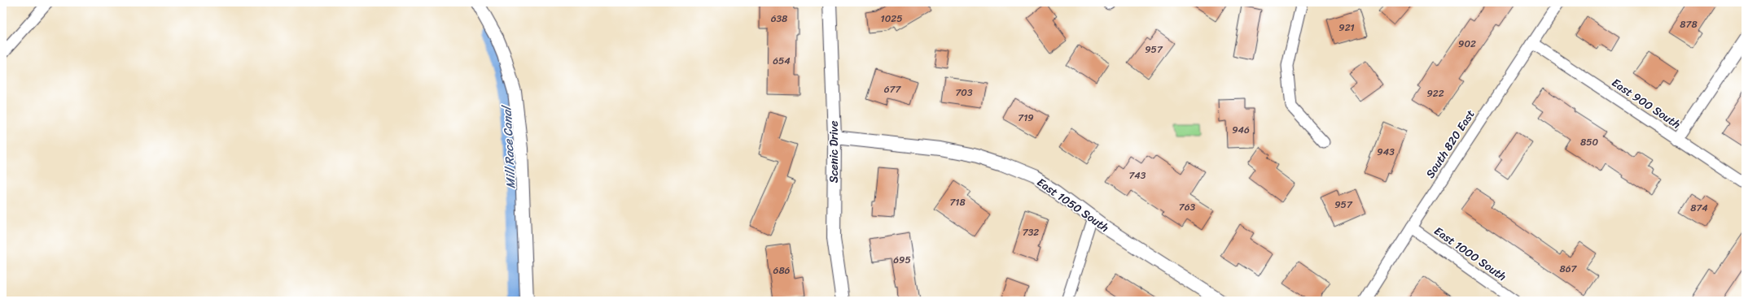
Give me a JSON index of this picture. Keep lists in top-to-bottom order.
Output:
{
  "streets": {
    "street": [
      "East 900 South",
      "South 820 East",
      "Scenic Drive",
      "East 1050 South",
      "East 1000 South"
    ]
  },
  "crossings": [
    ["East 900 South", "South 820 East"],
    ["South 820 East", "East 1000 South"],
    ["Scenic Drive", "East 1050 South"]
  ],
  "water": ["Mill Race Canal"],
  "house_numbers": [
    "638",
    "1025",
    "878",
    "921",
    "902",
    "957",
    "654",
    "677",
    "703",
    "922",
    "719",
    "946",
    "850",
    "943",
    "743",
    "718",
    "957",
    "763",
    "874",
    "732",
    "695",
    "867",
    "686"
  ]
}
